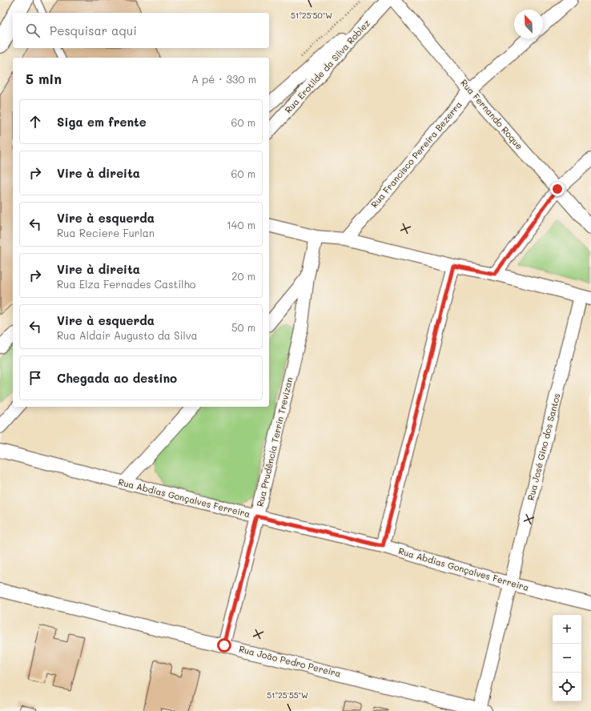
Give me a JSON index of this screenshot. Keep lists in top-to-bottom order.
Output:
{
  "streets": {
    "street": [
      "Rua Erotilde da Silva Roblez",
      "Rua Fernando Roque",
      "Rua Francisco Pereira Bezerra",
      "Rua Prudência Terrin Trevizan",
      "Rua José Gino dos Santos",
      "Rua Abdias Gonçalves Ferreira",
      "Rua João Pedro Pereira"
    ]
  },
  "crossings": [
    ["Rua Fernando Roque", "Rua Francisco Pereira Bezerra"],
    ["Rua Prudência Terrin Trevizan", "Rua Abdias Gonçalves Ferreira"],
    ["Rua Prudência Terrin Trevizan", "Rua João Pedro Pereira"],
    ["Rua José Gino dos Santos", "Rua Abdias Gonçalves Ferreira"],
    ["Rua José Gino dos Santos", "Rua João Pedro Pereira"]
  ],
  "north": "top left",
  "page": {
    "search": "Pesquisar aqui",
    "heading": ["5 min", "A pé · 330 m"],
    "list": [
      ["Siga em frente", "60 m"],
      ["Vire à direita", "60 m"],
      ["Vire à esquerda", "Rua Reciere Furlan", "140 m"],
      ["Vire à direita", "Rua Elza Fernades Castilho", "20 m"],
      ["Vire à esquerda", "Rua Aldair Augusto da Silva", "50 m"],
      "Chegada ao destino"
    ],
    "map_buttons": ["+", "−"]
  },
  "coordinates": ["51°25'50\"W", "51°25'55\"W"]
}
